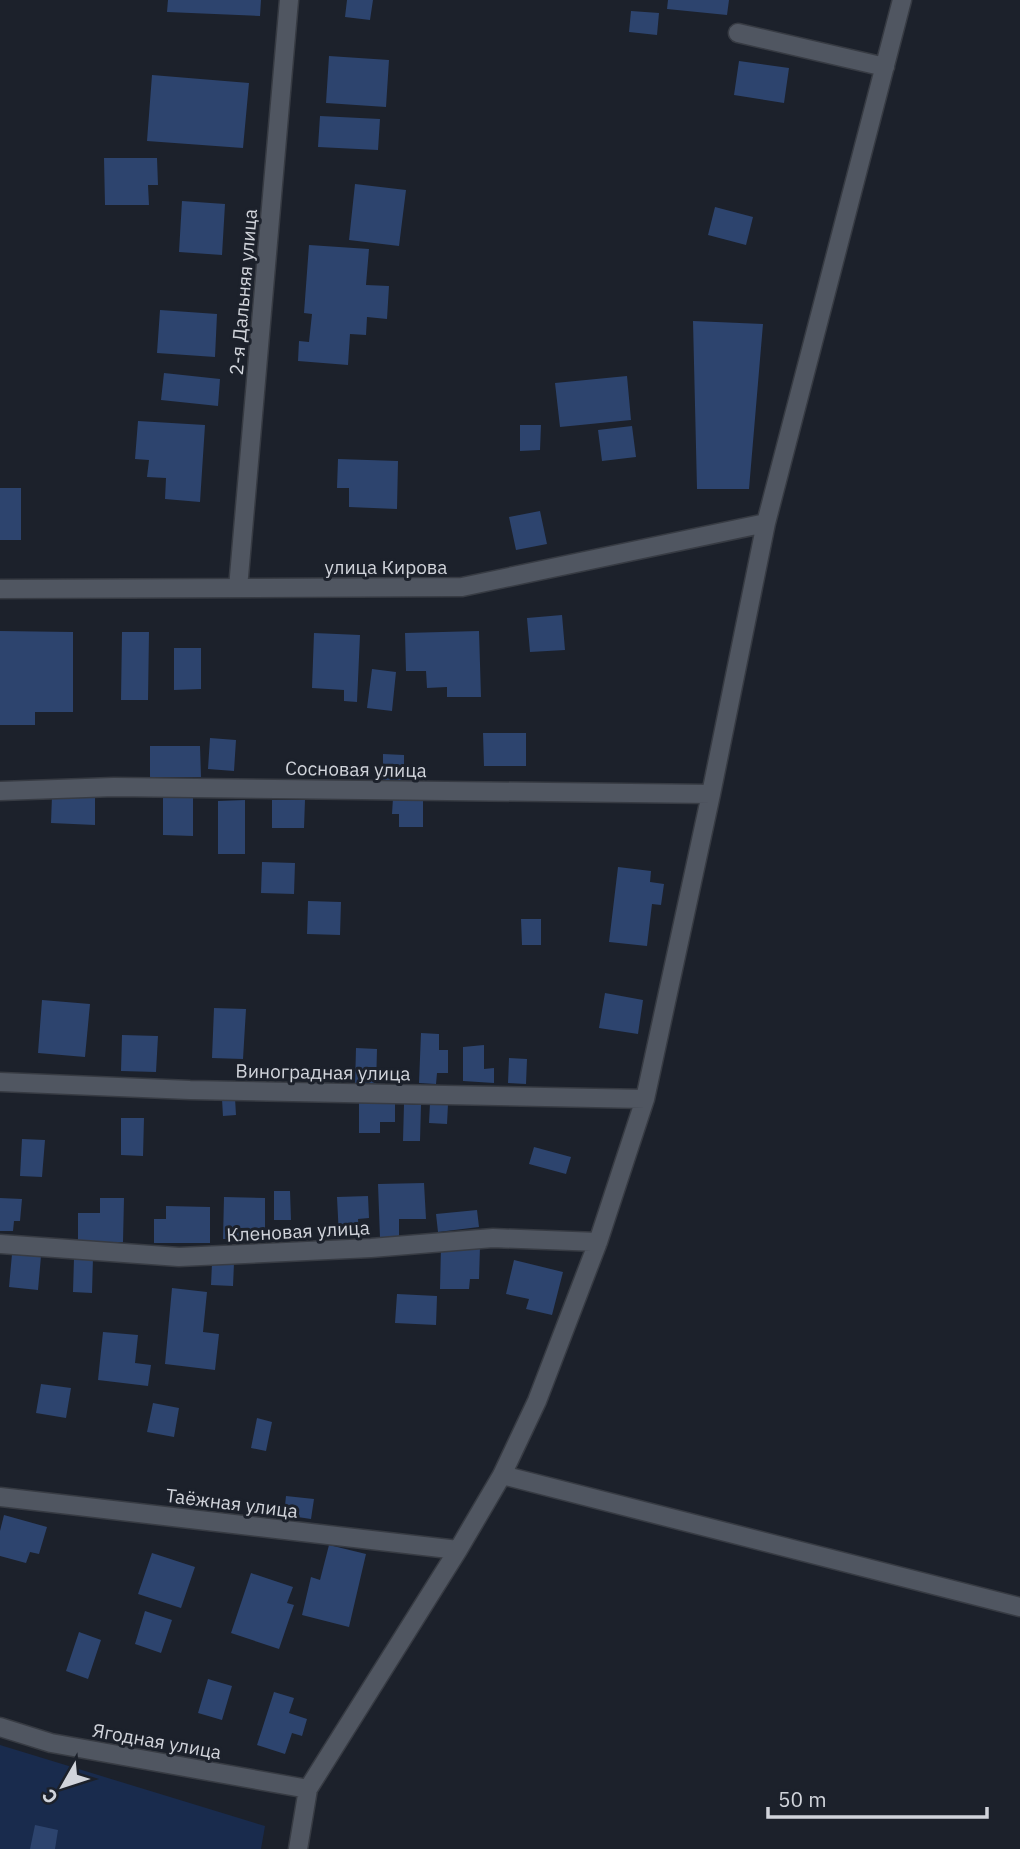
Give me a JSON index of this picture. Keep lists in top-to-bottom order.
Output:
{
  "streets": {
    "street": [
      "2-я Дальняя улица",
      "улица Кирова",
      "Сосновая улица",
      "Виноградная улица",
      "Кленовая улица",
      "Таёжная улица",
      "Ягодная улица"
    ]
  },
  "crossings": [
    ["2-я Дальняя улица", "улица Кирова"]
  ],
  "scale_bar": "50 m",
  "north": "bottom left"
}
